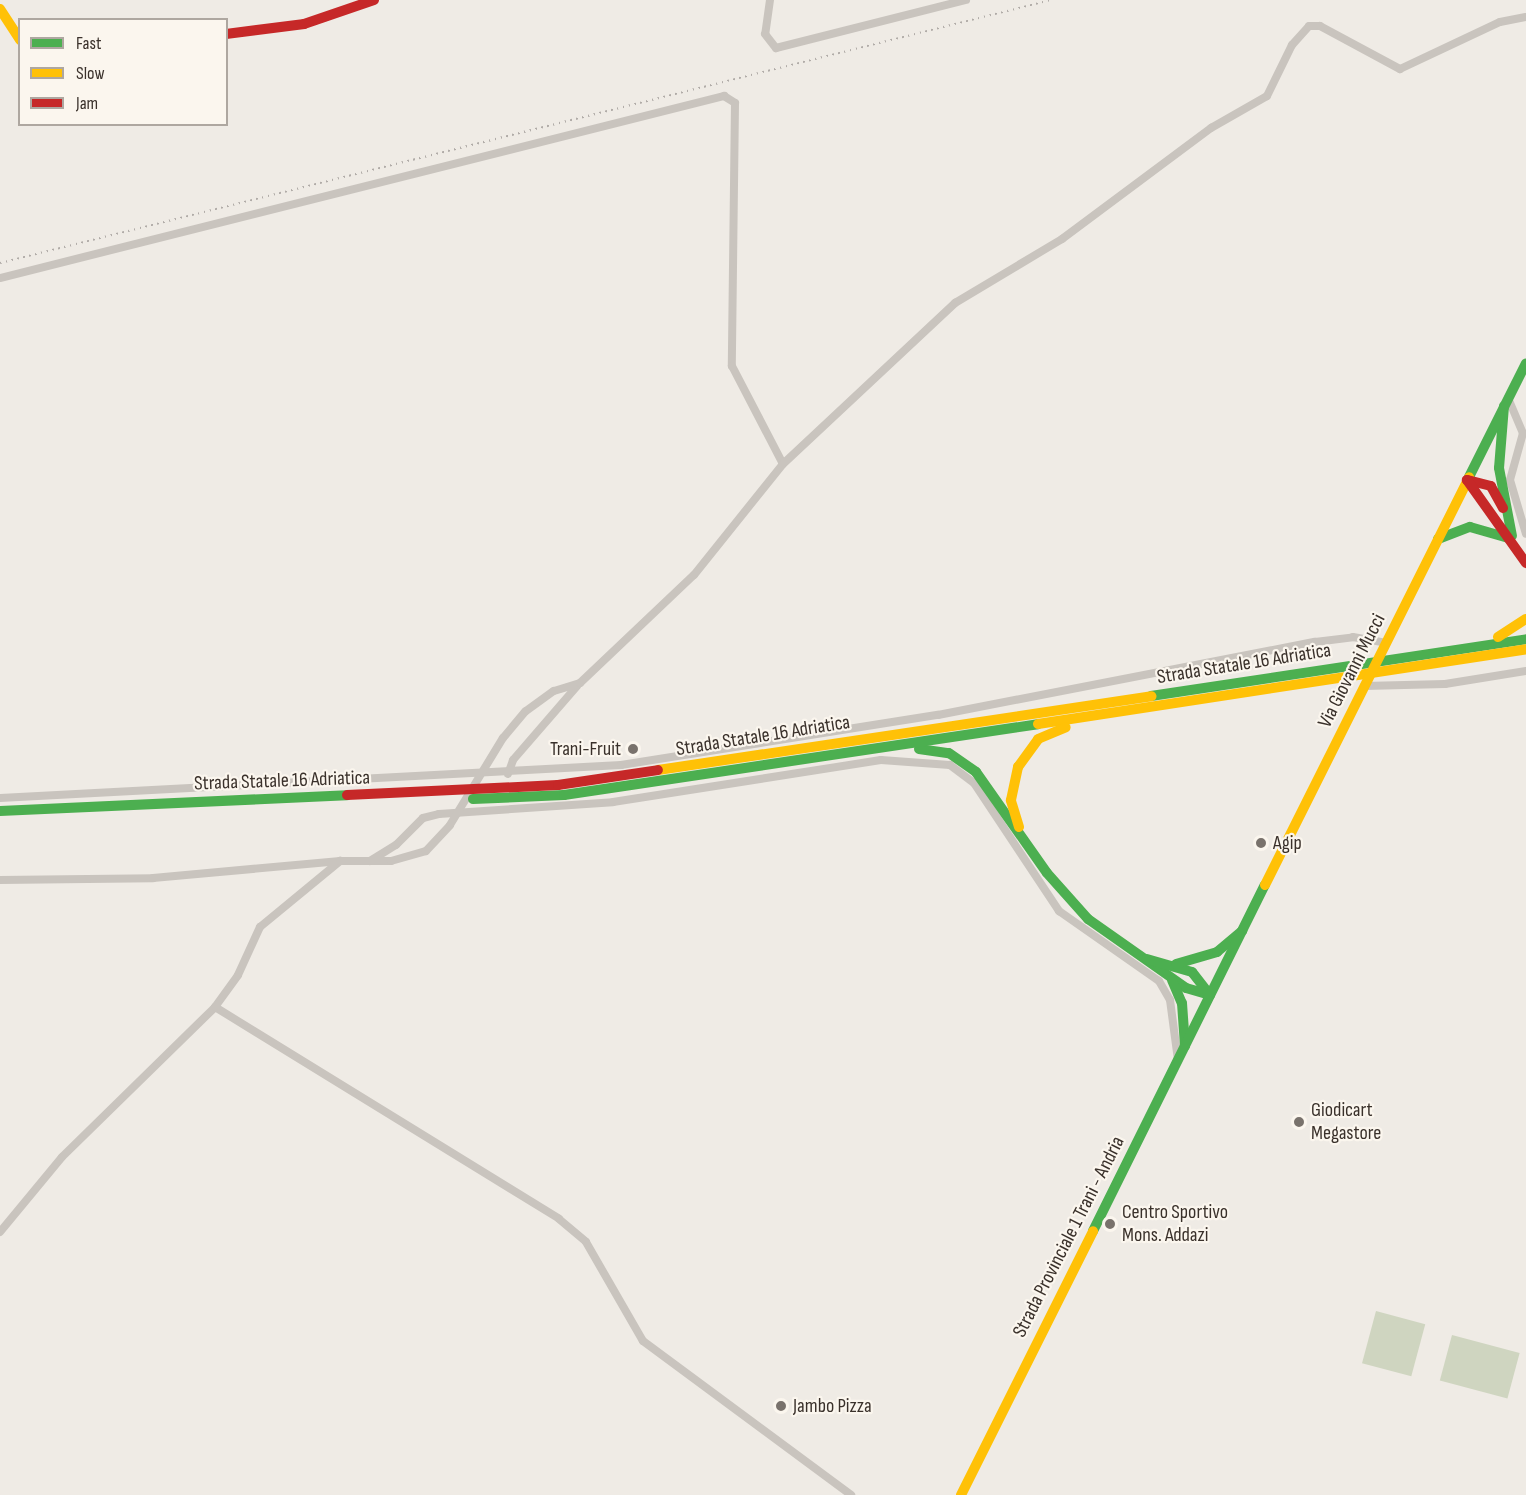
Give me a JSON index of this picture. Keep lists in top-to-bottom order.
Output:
{
  "streets": {
    "main road": ["Strada Statale 16 Adriatica", "Via Giovanni Mucci", "Strada Provinciale 1 Trani - Andria"]
  },
  "crossings": [
    ["Via Giovanni Mucci", "Strada Provinciale 1 Trani - Andria"]
  ],
  "places": [
    "Trani-Fruit",
    "Agip",
    "Giodicart Megastore",
    "Centro Sportivo Mons. Addazi",
    "Jambo Pizza"
  ],
  "legend": ["Fast", "Slow", "Jam"]
}
